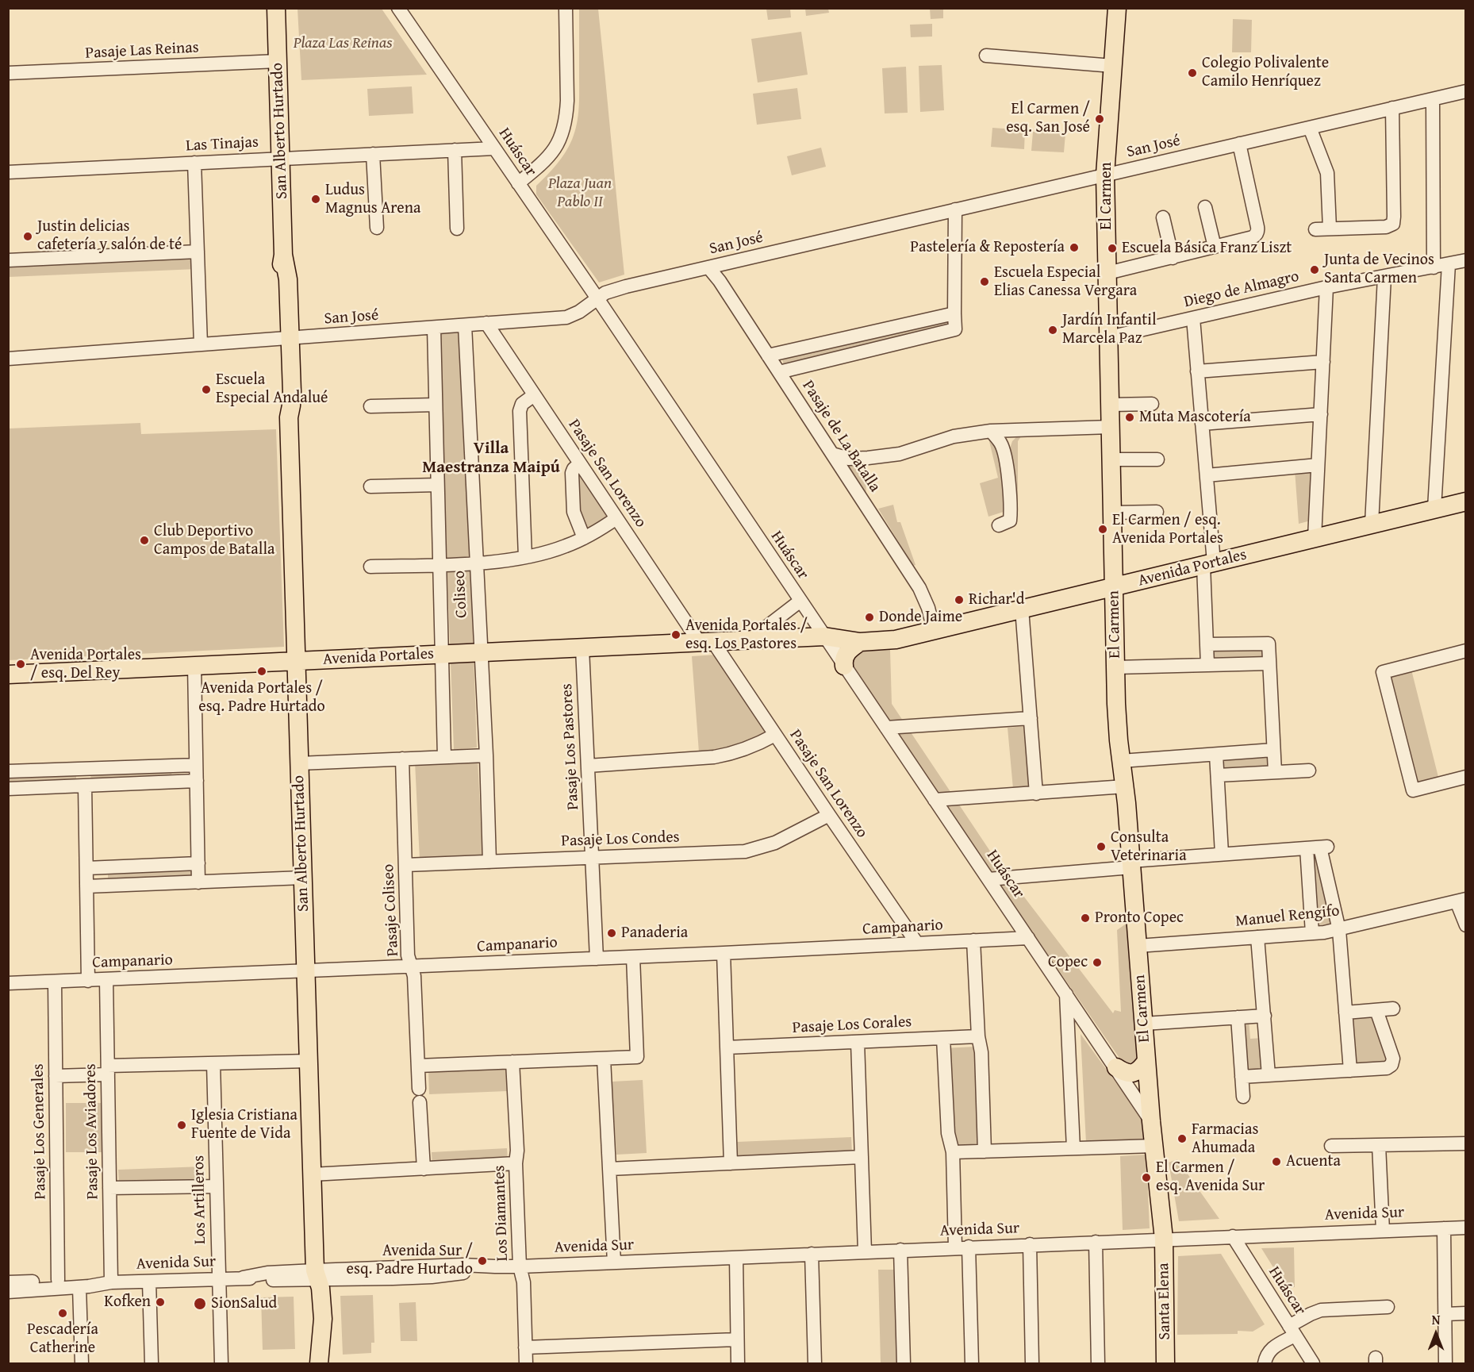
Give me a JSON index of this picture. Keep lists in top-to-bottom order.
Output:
{
  "streets": {
    "main road": [
      "San Alberto Hurtado",
      "El Carmen",
      "Avenida Portales",
      "Santa Elena"
    ],
    "street": [
      "Pasaje Las Reinas",
      "Las Tinajas",
      "San José",
      "Huáscar",
      "Diego de Almagro",
      "Pasaje de La Batalla",
      "Pasaje San Lorenzo",
      "Coliseo",
      "Pasaje Los Pastores",
      "Pasaje Los Condes",
      "Pasaje Coliseo",
      "Manuel Rengifo",
      "Campanario",
      "Pasaje Los Corales",
      "Pasaje Los Generales",
      "Pasaje Los Aviadores",
      "Los Artilleros",
      "Los Diamantes",
      "Avenida Sur"
    ]
  },
  "crossings": [
    ["Pasaje Las Reinas", "San Alberto Hurtado"],
    ["San Alberto Hurtado", "Las Tinajas"],
    ["San Alberto Hurtado", "San José"],
    ["San Alberto Hurtado", "Avenida Portales"],
    ["San Alberto Hurtado", "Campanario"],
    ["San Alberto Hurtado", "Avenida Sur"],
    ["Las Tinajas", "Huáscar"],
    ["San José", "Huáscar"],
    ["San José", "El Carmen"],
    ["San José", "Pasaje de La Batalla"],
    ["San José", "Pasaje San Lorenzo"],
    ["San José", "Coliseo"],
    ["Huáscar", "El Carmen"],
    ["Huáscar", "Avenida Portales"],
    ["Huáscar", "Campanario"],
    ["Huáscar", "Avenida Sur"],
    ["El Carmen", "Diego de Almagro"],
    ["El Carmen", "Avenida Portales"],
    ["El Carmen", "Manuel Rengifo"],
    ["El Carmen", "Avenida Sur"],
    ["El Carmen", "Santa Elena"],
    ["Pasaje de La Batalla", "Avenida Portales"],
    ["Pasaje San Lorenzo", "Avenida Portales"],
    ["Pasaje San Lorenzo", "Pasaje Los Condes"],
    ["Pasaje San Lorenzo", "Campanario"],
    ["Avenida Portales", "Coliseo"],
    ["Avenida Portales", "Pasaje Los Pastores"],
    ["Coliseo", "Pasaje Los Condes"],
    ["Pasaje Los Pastores", "Pasaje Los Condes"],
    ["Pasaje Los Pastores", "Campanario"],
    ["Pasaje Los Condes", "Pasaje Coliseo"],
    ["Pasaje Coliseo", "Campanario"],
    ["Campanario", "Pasaje Los Generales"],
    ["Campanario", "Pasaje Los Aviadores"],
    ["Pasaje Los Generales", "Avenida Sur"],
    ["Pasaje Los Aviadores", "Avenida Sur"],
    ["Los Artilleros", "Avenida Sur"],
    ["Los Diamantes", "Avenida Sur"],
    ["Avenida Sur", "Santa Elena"]
  ],
  "districts": ["Villa Maestranza Maipú"],
  "parks": ["Plaza Las Reinas", "Plaza Juan Pablo II"],
  "places": [
    "Colegio Polivalente Camilo Henríquez",
    "El Carmen / esq. San José",
    "Ludus Magnus Arena",
    "Justin delicias cafetería y salón de té",
    "Pastelería & Repostería",
    "Escuela Básica Franz Liszt",
    "Junta de Vecinos Santa Carmen",
    "Escuela Especial Elias Canessa Vergara",
    "Jardín Infantil Marcela Paz",
    "Escuela Especial Andalué",
    "Muta Mascotería",
    "El Carmen / esq. Avenida Portales",
    "Club Deportivo Campos de Batalla",
    "Richar'd",
    "Donde Jaime",
    "Avenida Portales / esq. Los Pastores",
    "Avenida Portales / esq. Del Rey",
    "Avenida Portales / esq. Padre Hurtado",
    "Consulta Veterinaria",
    "Pronto Copec",
    "Panaderia",
    "Copec",
    "Iglesia Cristiana Fuente de Vida",
    "Farmacias Ahumada",
    "Acuenta",
    "El Carmen / esq. Avenida Sur",
    "Avenida Sur / esq. Padre Hurtado",
    "Kofken",
    "SionSalud",
    "Pescadería Catherine"
  ],
  "north": "top"
}
